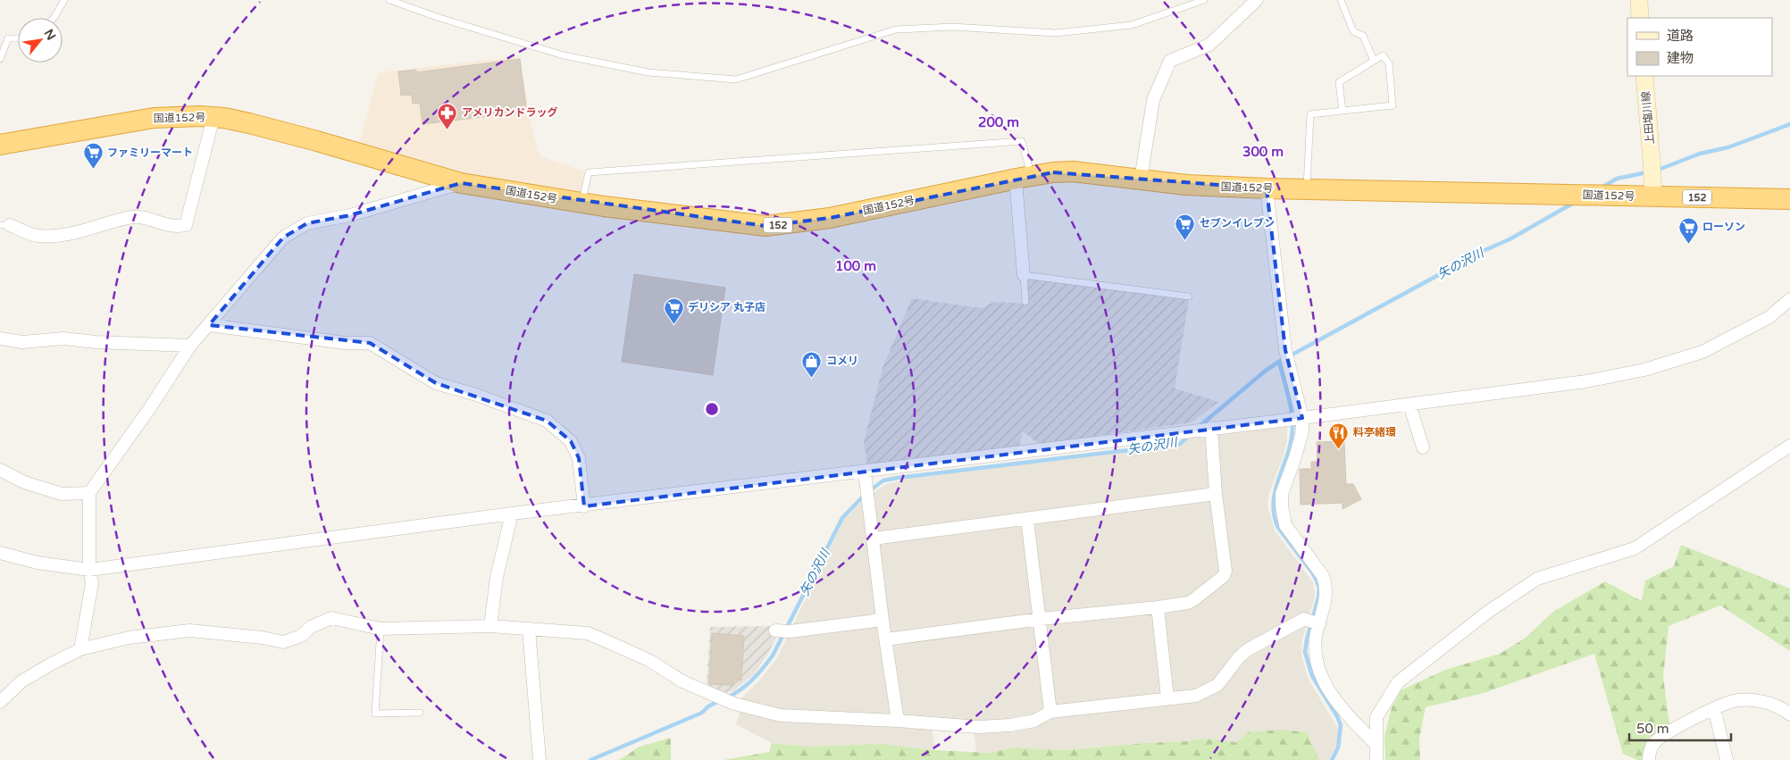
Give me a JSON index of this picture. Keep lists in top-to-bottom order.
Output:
{
  "streets": {
    "highway": ["国道152号", "152"],
    "main road": ["上田塩川線"]
  },
  "crossings": [
    ["国道152号", "上田塩川線"]
  ],
  "water": ["矢の沢川"],
  "places": {
    "pharmacy": ["アメリカンドラッグ"],
    "supermarket": [
      "ファミリーマート",
      "セブンイレブン",
      "ローソン",
      "デリシア 丸子店"
    ],
    "shop": ["コメリ"],
    "restaurant": ["料亭緒環"]
  },
  "legend": ["道路", "建物"],
  "scale_bar": "50 m",
  "north": "top right",
  "rings": ["200 m", "300 m", "100 m"]
}
